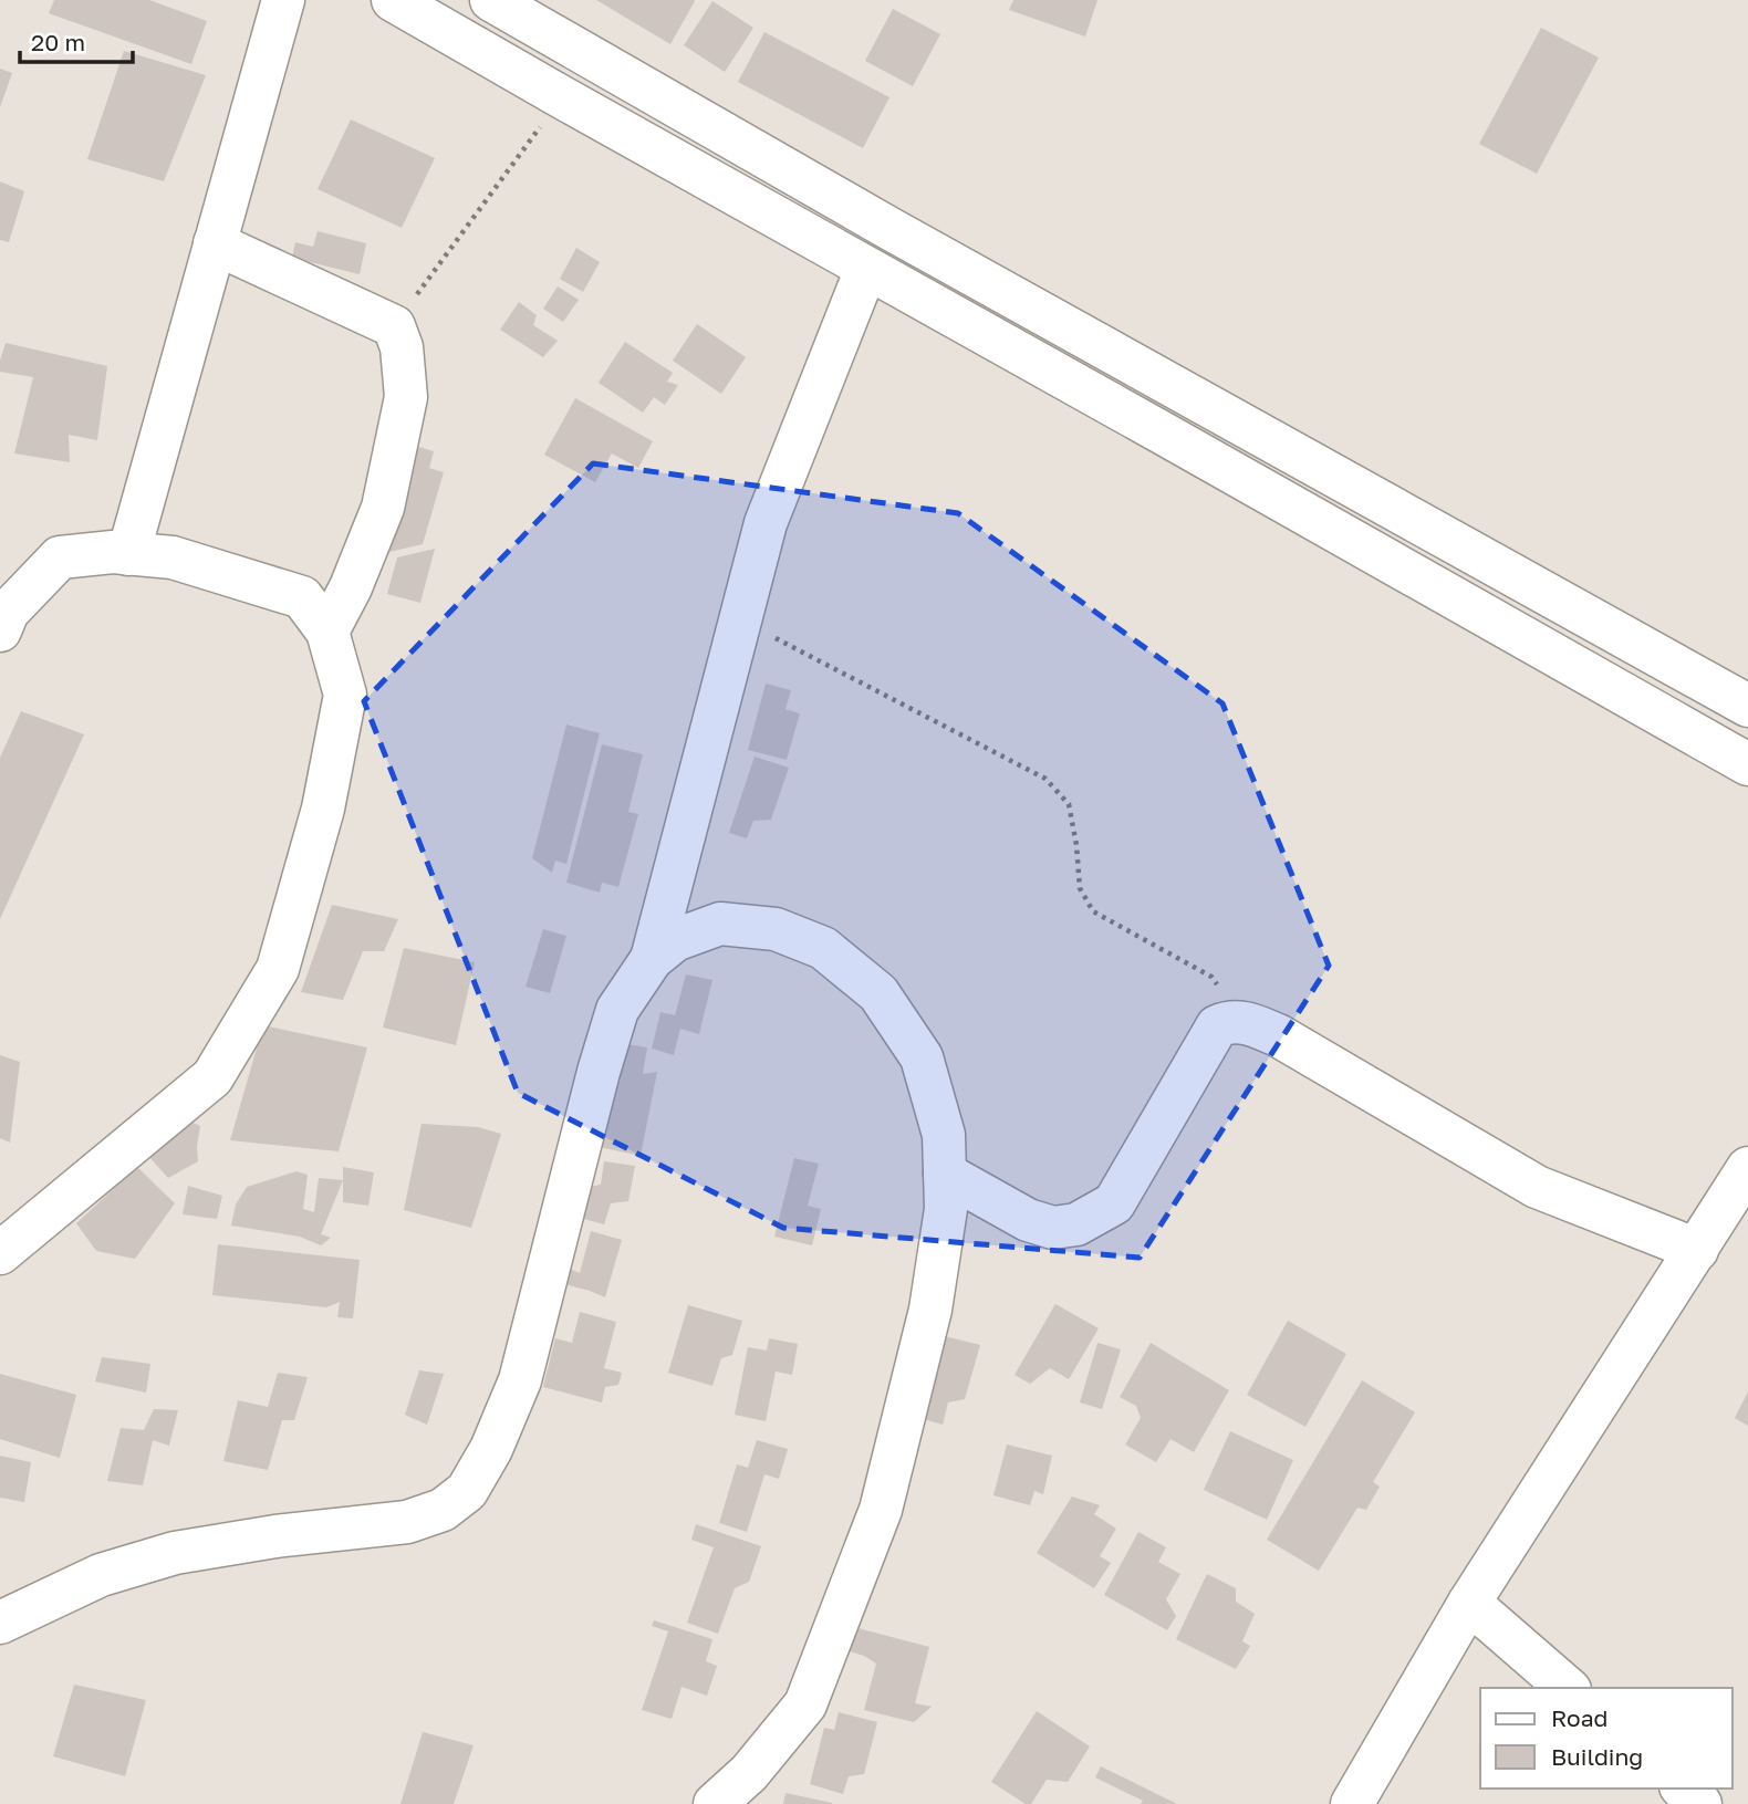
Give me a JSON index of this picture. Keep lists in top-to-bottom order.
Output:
{
  "legend": ["Road", "Building"],
  "scale_bar": "20 m"
}
